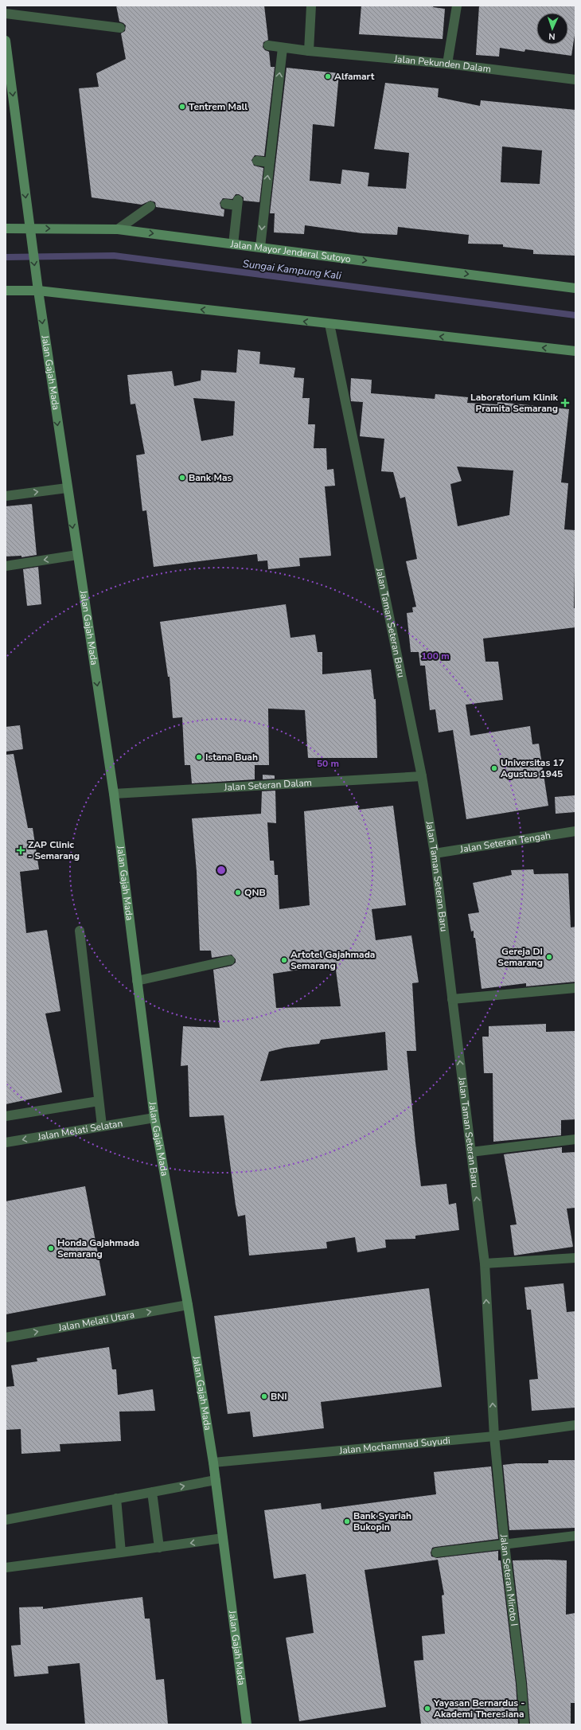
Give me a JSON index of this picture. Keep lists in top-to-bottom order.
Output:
{
  "streets": {
    "main road": ["Jalan Mayor Jenderal Sutoyo", "Jalan Gajah Mada"],
    "street": [
      "Jalan Pekunden Dalam",
      "Jalan Taman Seteran Baru",
      "Jalan Seteran Dalam",
      "Jalan Seteran Tengah",
      "Jalan Melati Selatan",
      "Jalan Melati Utara",
      "Jalan Mochammad Suyudi",
      "Jalan Seteran Miroto I"
    ]
  },
  "crossings": [
    ["Jalan Mayor Jenderal Sutoyo", "Jalan Gajah Mada"],
    ["Jalan Gajah Mada", "Jalan Seteran Dalam"],
    ["Jalan Gajah Mada", "Jalan Melati Selatan"],
    ["Jalan Gajah Mada", "Jalan Melati Utara"],
    ["Jalan Gajah Mada", "Jalan Mochammad Suyudi"],
    ["Jalan Taman Seteran Baru", "Jalan Seteran Dalam"],
    ["Jalan Taman Seteran Baru", "Jalan Seteran Tengah"],
    ["Jalan Taman Seteran Baru", "Jalan Mochammad Suyudi"],
    ["Jalan Taman Seteran Baru", "Jalan Seteran Miroto I"],
    ["Jalan Mochammad Suyudi", "Jalan Seteran Miroto I"]
  ],
  "one_way": ["Jalan Gajah Mada", "Jalan Taman Seteran Baru", "Jalan Melati Utara"],
  "water": ["Sungai Kampung Kali"],
  "places": {
    "other": [
      "Alfamart",
      "Tentrem Mall",
      "Bank Mas",
      "Istana Buah",
      "Universitas 17 Agustus 1945",
      "QNB",
      "Gereja DI Semarang",
      "Artotel Gajahmada Semarang",
      "Honda Gajahmada Semarang",
      "BNI",
      "Bank Syariah Bukopin",
      "Yayasan Bernardus - Akademi Theresiana"
    ],
    "health": ["Laboratorium Klinik Pramita Semarang", "ZAP Clinic - Semarang"]
  },
  "north": "bottom",
  "rings": ["100 m", "50 m"]
}
